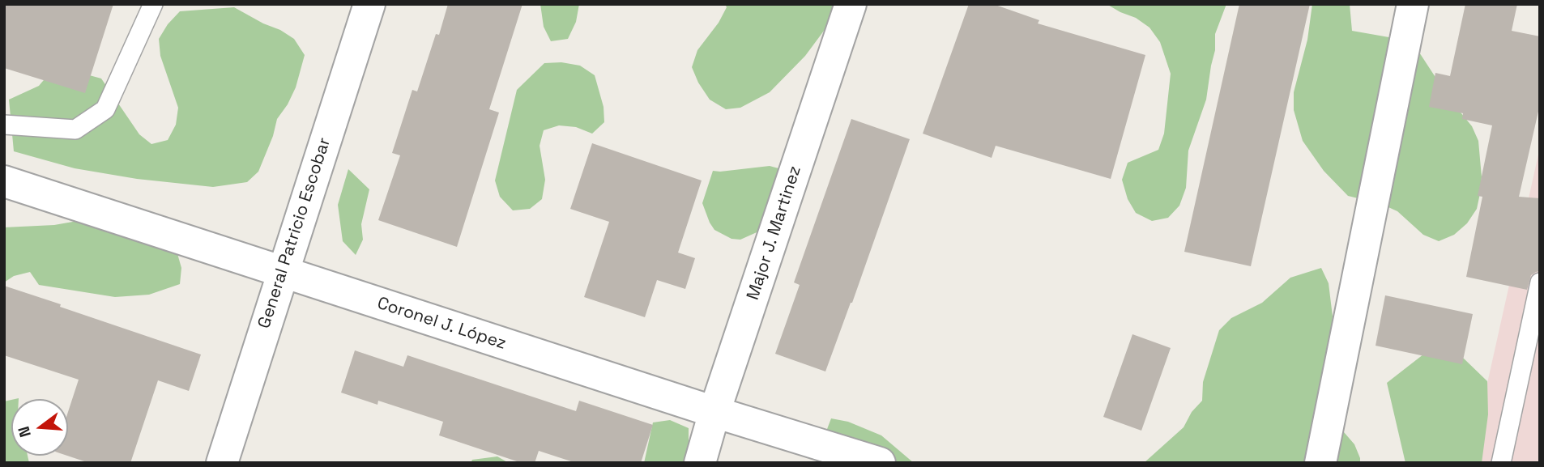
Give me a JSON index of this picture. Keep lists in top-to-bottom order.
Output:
{
  "streets": {
    "street": ["General Patricio Escobar", "Major J. Martinez", "Coronel J. López"]
  },
  "crossings": [
    ["General Patricio Escobar", "Coronel J. López"],
    ["Major J. Martinez", "Coronel J. López"]
  ],
  "north": "left"
}
